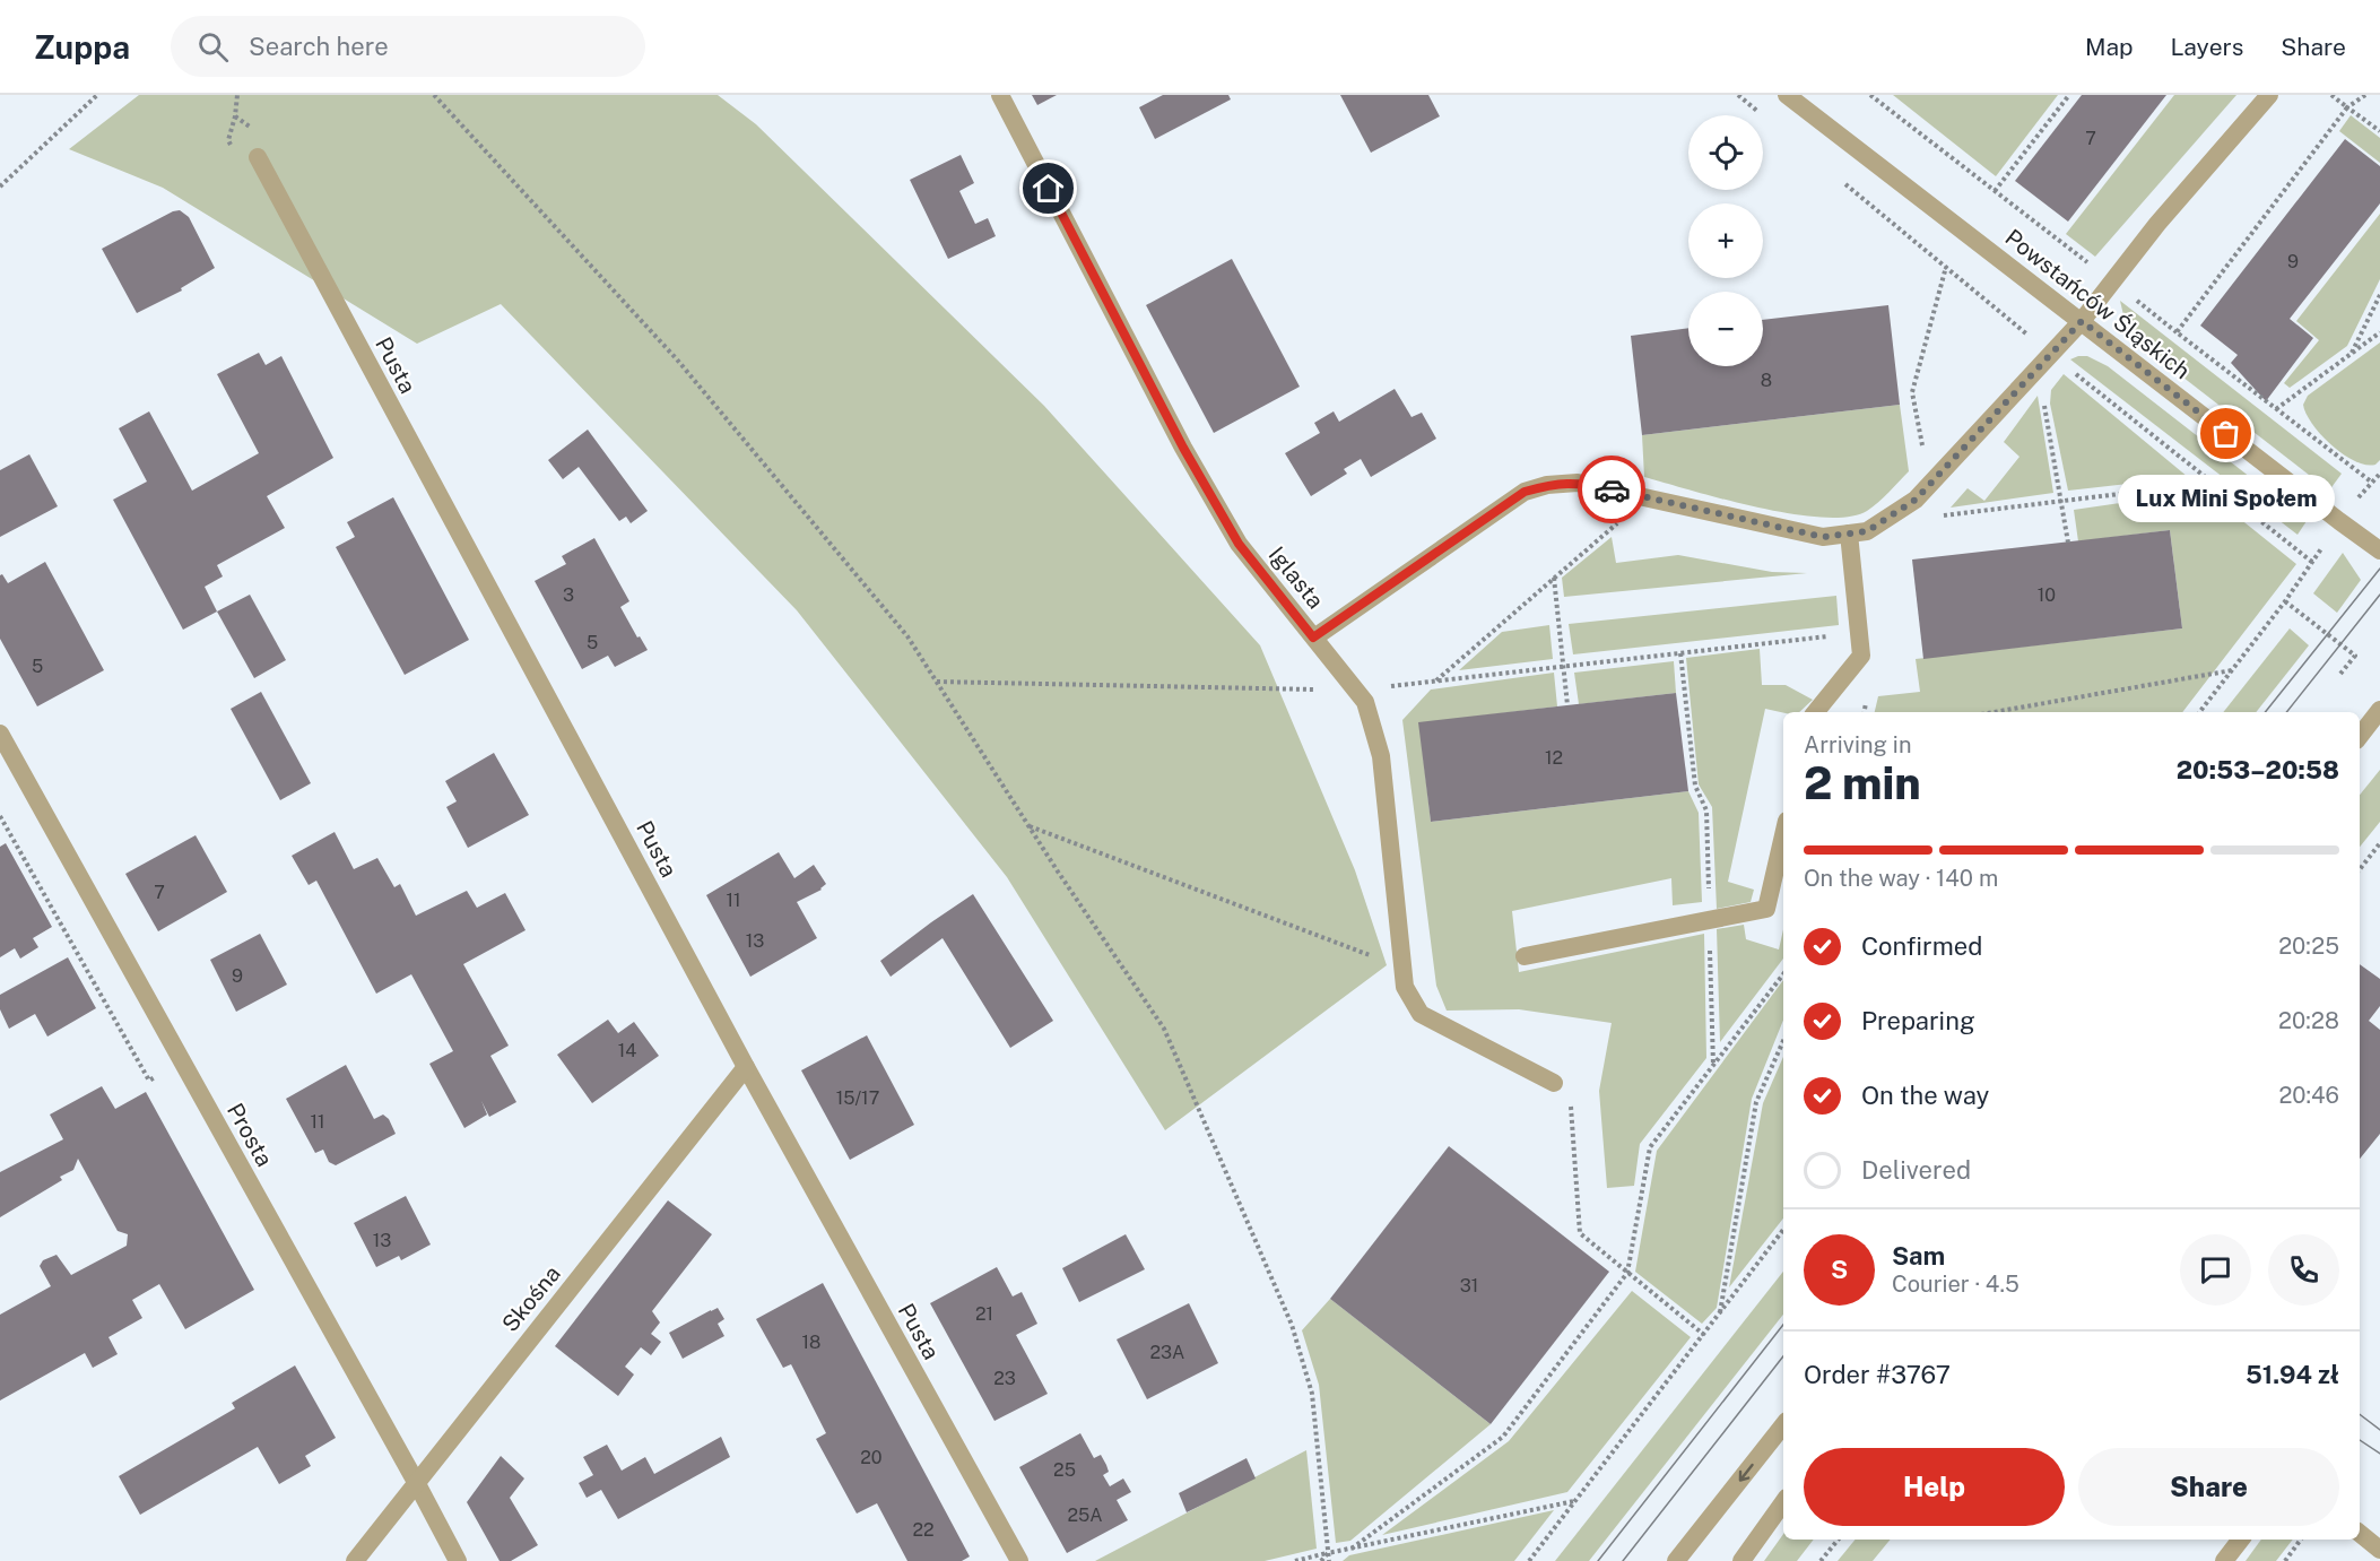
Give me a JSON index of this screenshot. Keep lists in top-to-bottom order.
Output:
{
  "streets": {
    "street": [
      "Powstańców Śląskich",
      "Pusta",
      "Iglasta",
      "Prosta",
      "Skośna"
    ]
  },
  "crossings": [
    ["Pusta", "Skośna"],
    ["Prosta", "Skośna"]
  ],
  "places": ["Lux Mini Społem"],
  "house_numbers": [
    "7",
    "9",
    "8",
    "3",
    "10",
    "5",
    "5",
    "12",
    "7",
    "11",
    "13",
    "9",
    "14",
    "15/17",
    "11",
    "13",
    "31",
    "21",
    "18",
    "23A",
    "23",
    "20",
    "25",
    "25A",
    "22"
  ],
  "page": {
    "header": "Zuppa",
    "search": "Search here",
    "nav": ["Map", "Layers", "Share"],
    "map_buttons": ["+", "−"],
    "bubble": "Lux Mini Społem",
    "heading": ["2 min", "Arriving in", "20:53–20:58"],
    "panel": [
      "Sam",
      "Courier · 4.5",
      "Order #3767",
      "51.94 zł"
    ],
    "bar": "On the way · 140 m",
    "list": [
      ["Confirmed", "20:25"],
      ["Preparing", "20:28"],
      ["On the way", "20:46"],
      "Delivered"
    ],
    "round": "S",
    "buttons": ["Help", "Share"]
  }
}
